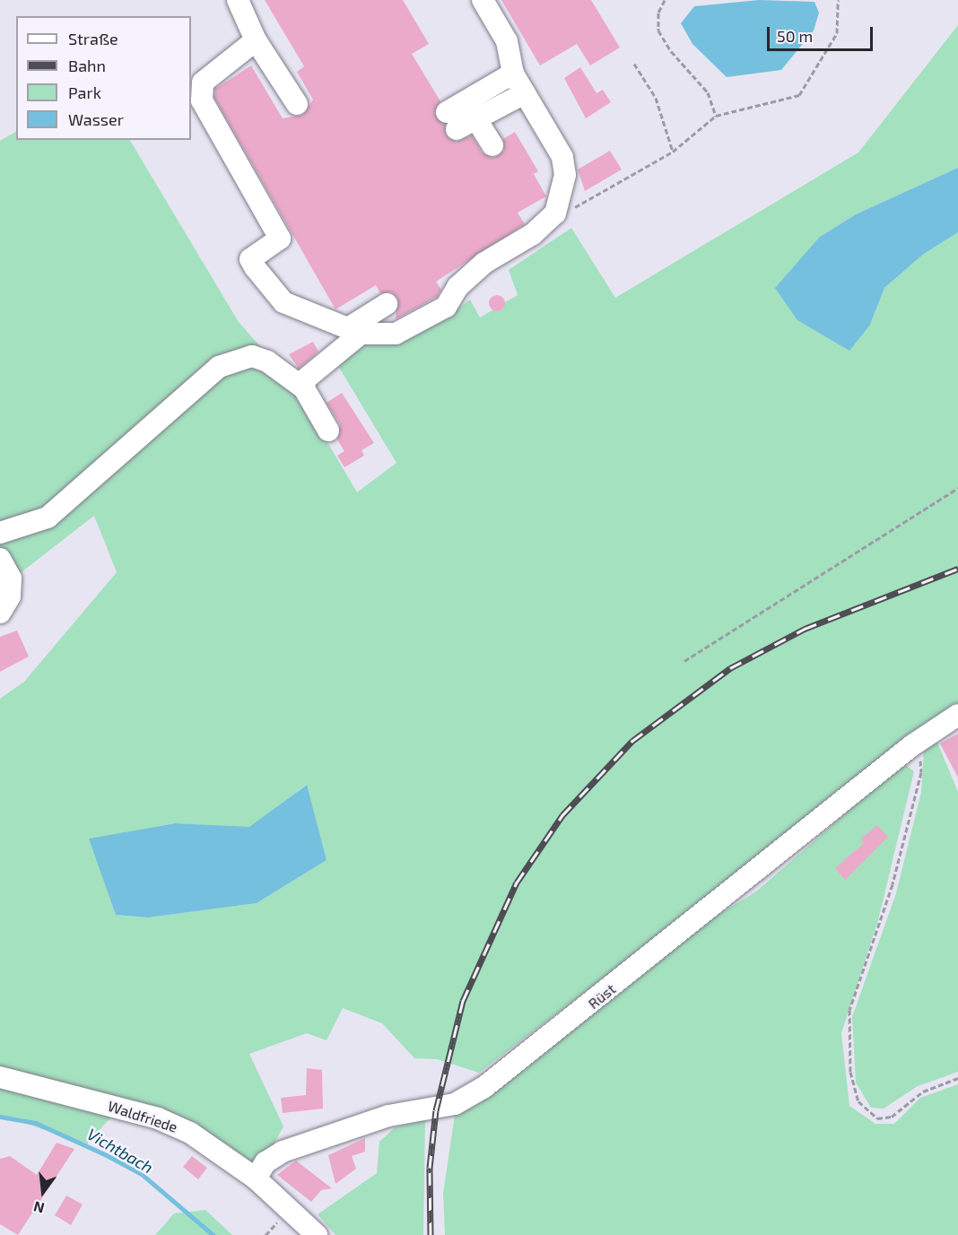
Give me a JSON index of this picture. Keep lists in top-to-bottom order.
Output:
{
  "streets": {
    "street": ["Rüst", "Waldfriede"]
  },
  "crossings": [
    ["Rüst", "Waldfriede"]
  ],
  "water": ["Vichtbach"],
  "legend": [
    "Straße",
    "Bahn",
    "Park",
    "Wasser"
  ],
  "scale_bar": "50 m",
  "north": "bottom"
}
